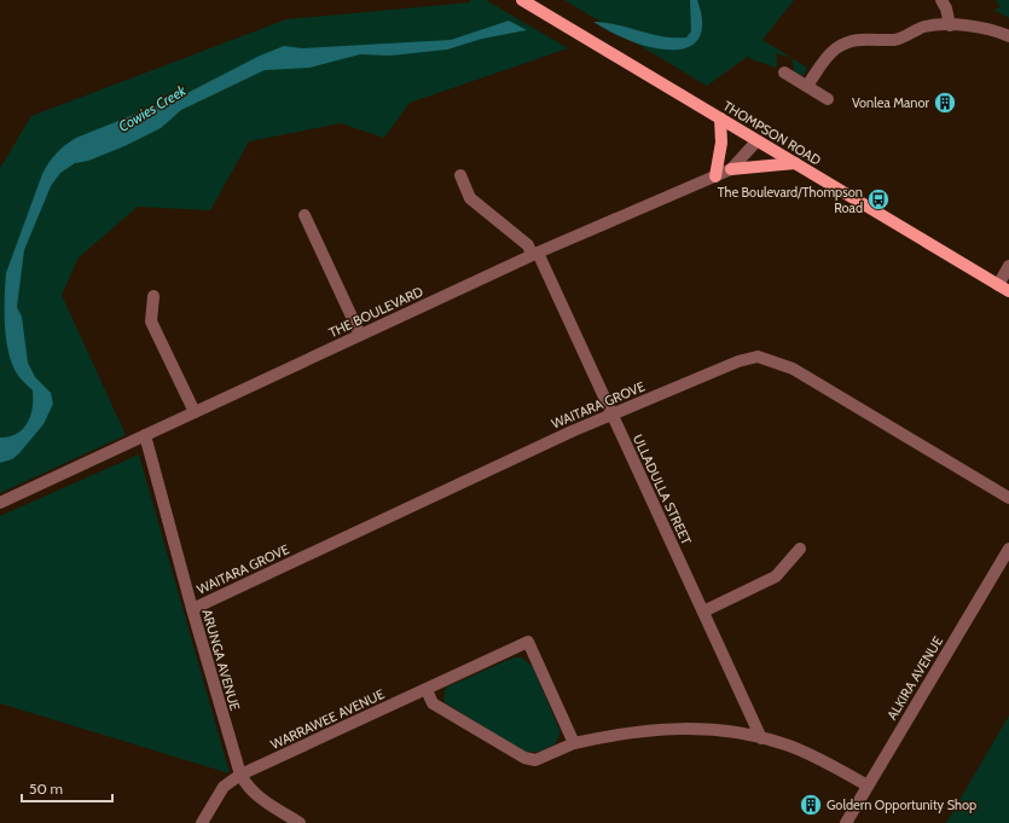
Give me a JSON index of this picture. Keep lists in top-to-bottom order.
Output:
{
  "streets": {
    "main road": ["THOMPSON ROAD"],
    "street": [
      "THE BOULEVARD",
      "WAITARA GROVE",
      "ULLADULLA STREET",
      "ARUNGA AVENUE",
      "ALKIRA AVENUE",
      "WARRAWEE AVENUE"
    ]
  },
  "crossings": [
    ["THOMPSON ROAD", "THE BOULEVARD"],
    ["THE BOULEVARD", "ULLADULLA STREET"],
    ["THE BOULEVARD", "ARUNGA AVENUE"],
    ["WAITARA GROVE", "ULLADULLA STREET"],
    ["WAITARA GROVE", "ARUNGA AVENUE"],
    ["ARUNGA AVENUE", "WARRAWEE AVENUE"]
  ],
  "water": ["Cowies Creek"],
  "places": {
    "building": ["Vonlea Manor", "Goldern Opportunity Shop"],
    "bus stop": ["The Boulevard/Thompson Road"]
  },
  "scale_bar": "50 m"
}
